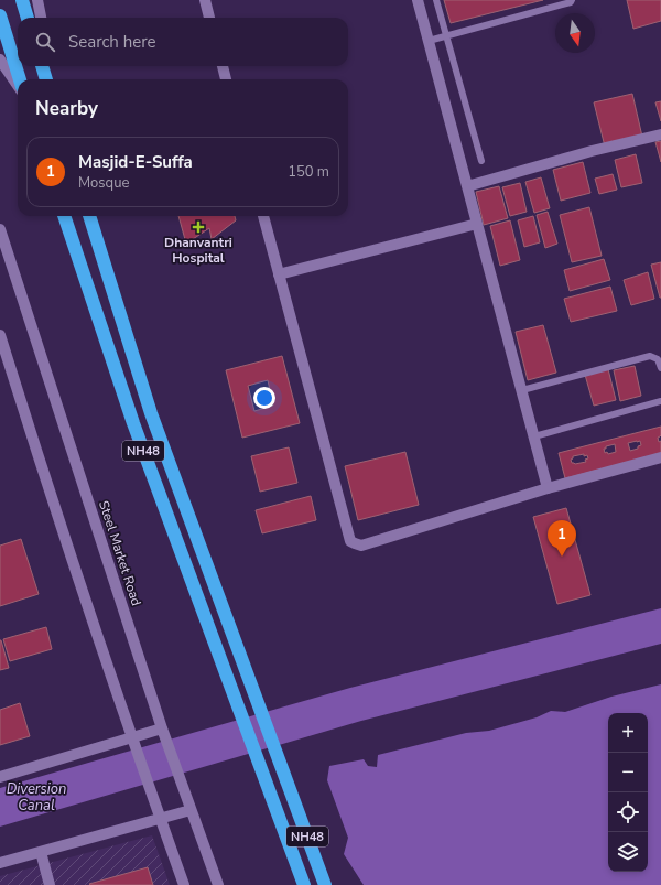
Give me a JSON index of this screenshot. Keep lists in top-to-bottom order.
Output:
{
  "streets": {
    "highway": ["NH48"],
    "street": ["Steel Market Road"]
  },
  "water": ["Diversion Canal"],
  "places": {
    "health": ["Dhanvantri Hospital"]
  },
  "north": "bottom",
  "page": {
    "search": "Search here",
    "heading": "Nearby",
    "list": [
      {
        "mark": "1",
        "name": "Masjid-E-Suffa",
        "note": "Mosque",
        "value": "150 m"
      }
    ],
    "pins": "1",
    "map_buttons": ["+", "−"]
  }
}
